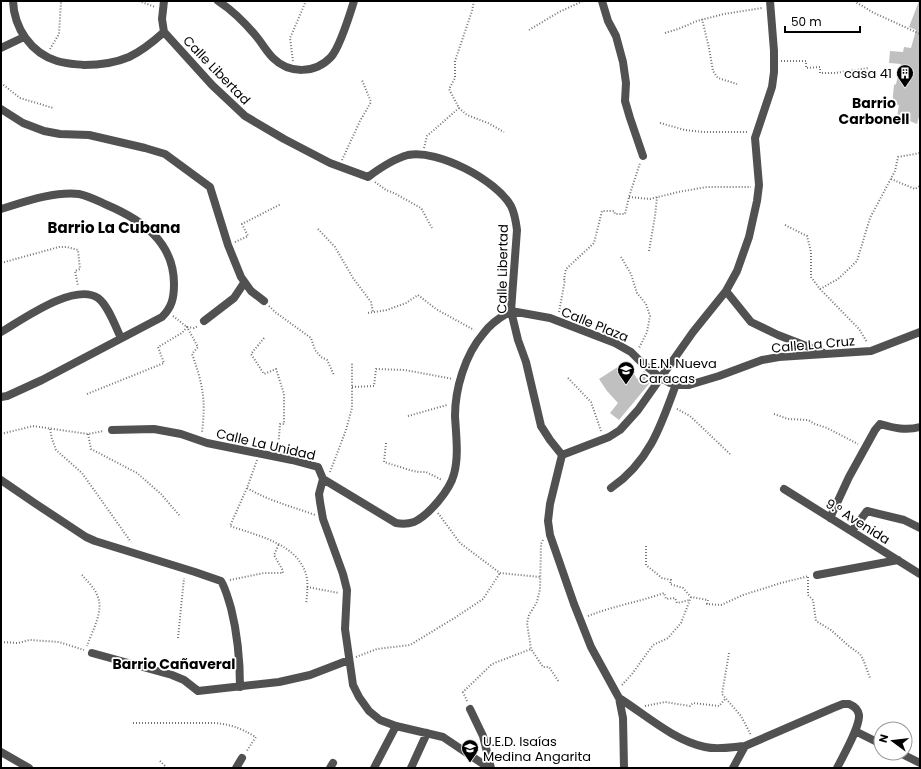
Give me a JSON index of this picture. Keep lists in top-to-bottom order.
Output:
{
  "streets": {
    "street": [
      "Calle Libertad",
      "Calle Plaza",
      "Calle La Cruz",
      "Calle La Unidad",
      "9.° Avenida"
    ]
  },
  "crossings": [
    ["Calle Libertad", "Calle Plaza"],
    ["Calle Libertad", "Calle La Unidad"],
    ["Calle Plaza", "Calle La Cruz"],
    ["Calle Plaza", "Calle La Unidad"]
  ],
  "districts": ["Barrio Carbonell", "Barrio La Cubana", "Barrio Cañaveral"],
  "places": {
    "building": ["casa 41"],
    "school or university": ["U.E.N. Nueva Caracas", "U.E.D. Isaías Medina Angarita"]
  },
  "scale_bar": "50 m",
  "north": "left"
}
